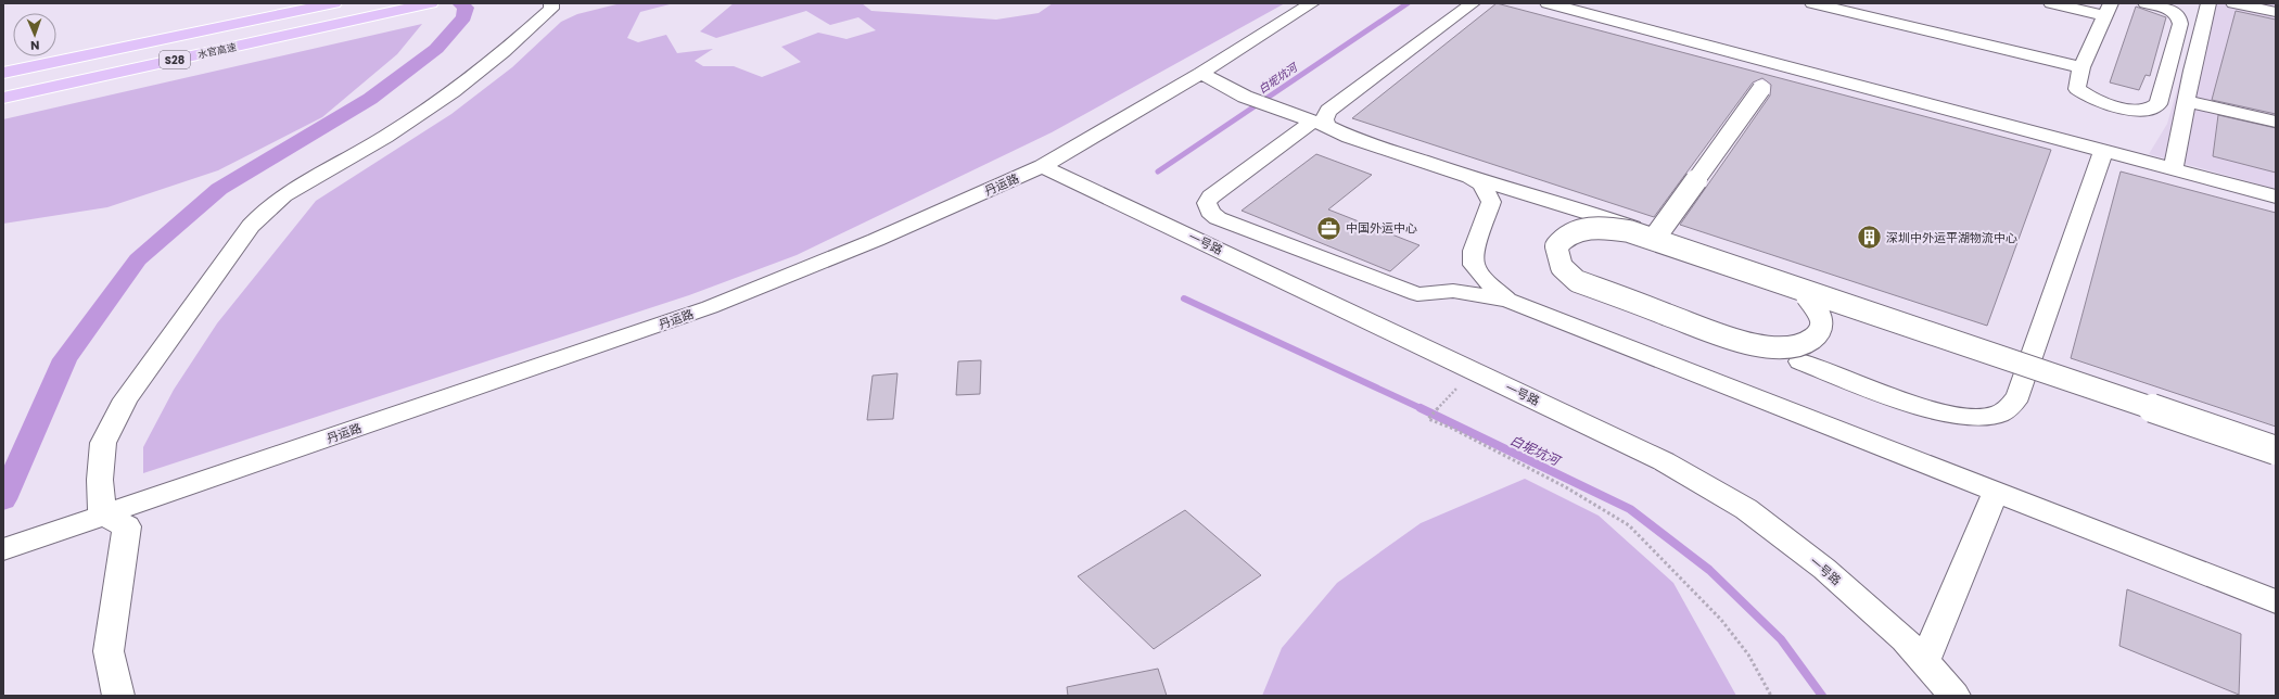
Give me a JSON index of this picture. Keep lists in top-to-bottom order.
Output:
{
  "streets": {
    "highway": ["水官高速", "S28"],
    "street": ["丹运路", "一号路"]
  },
  "crossings": [
    ["丹运路", "一号路"]
  ],
  "water": ["白坭坑河"],
  "places": {
    "office": ["中国外运中心"],
    "building": ["深圳中外运平湖物流中心"]
  },
  "north": "bottom"
}
